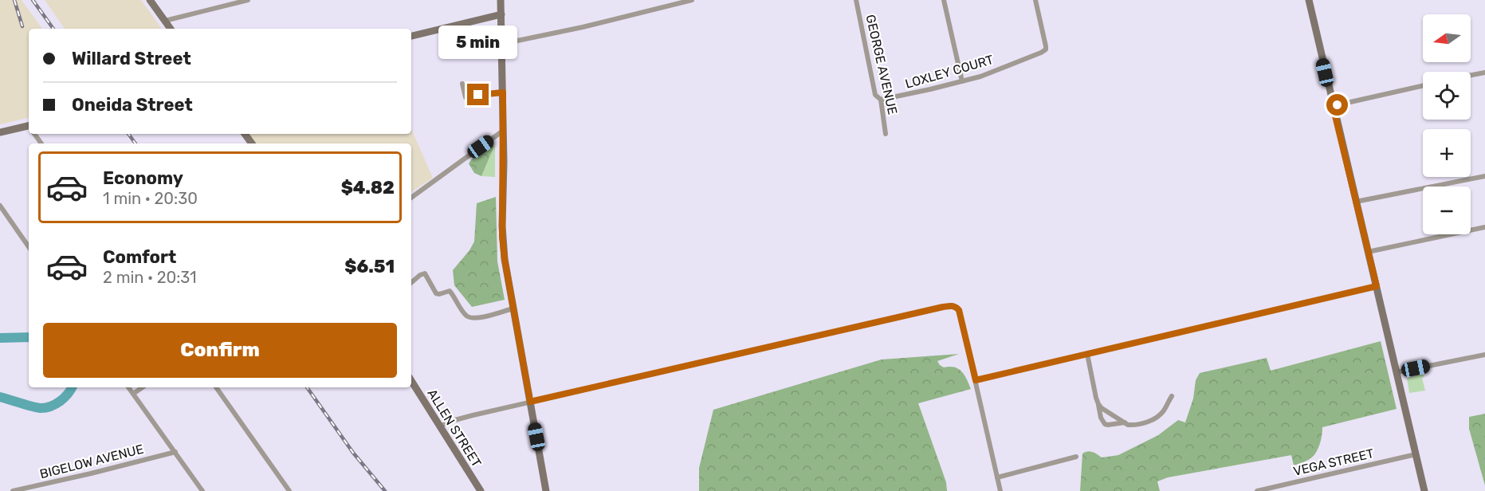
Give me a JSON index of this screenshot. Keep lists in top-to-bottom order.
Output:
{
  "streets": {
    "street": [
      "GEORGE AVENUE",
      "LOXLEY COURT",
      "ALLEN STREET",
      "BIGELOW AVENUE",
      "VEGA STREET"
    ]
  },
  "crossings": [
    ["GEORGE AVENUE", "LOXLEY COURT"]
  ],
  "north": "left",
  "page": {
    "map_buttons": ["+", "−"],
    "bubble": "5 min",
    "banner": ["Willard Street", "Oneida Street"],
    "list": [
      {
        "name": "Economy",
        "note": "1 min · 20:30",
        "value": "$4.82"
      },
      {
        "name": "Comfort",
        "note": "2 min · 20:31",
        "value": "$6.51"
      }
    ],
    "buttons": "Confirm"
  }
}
